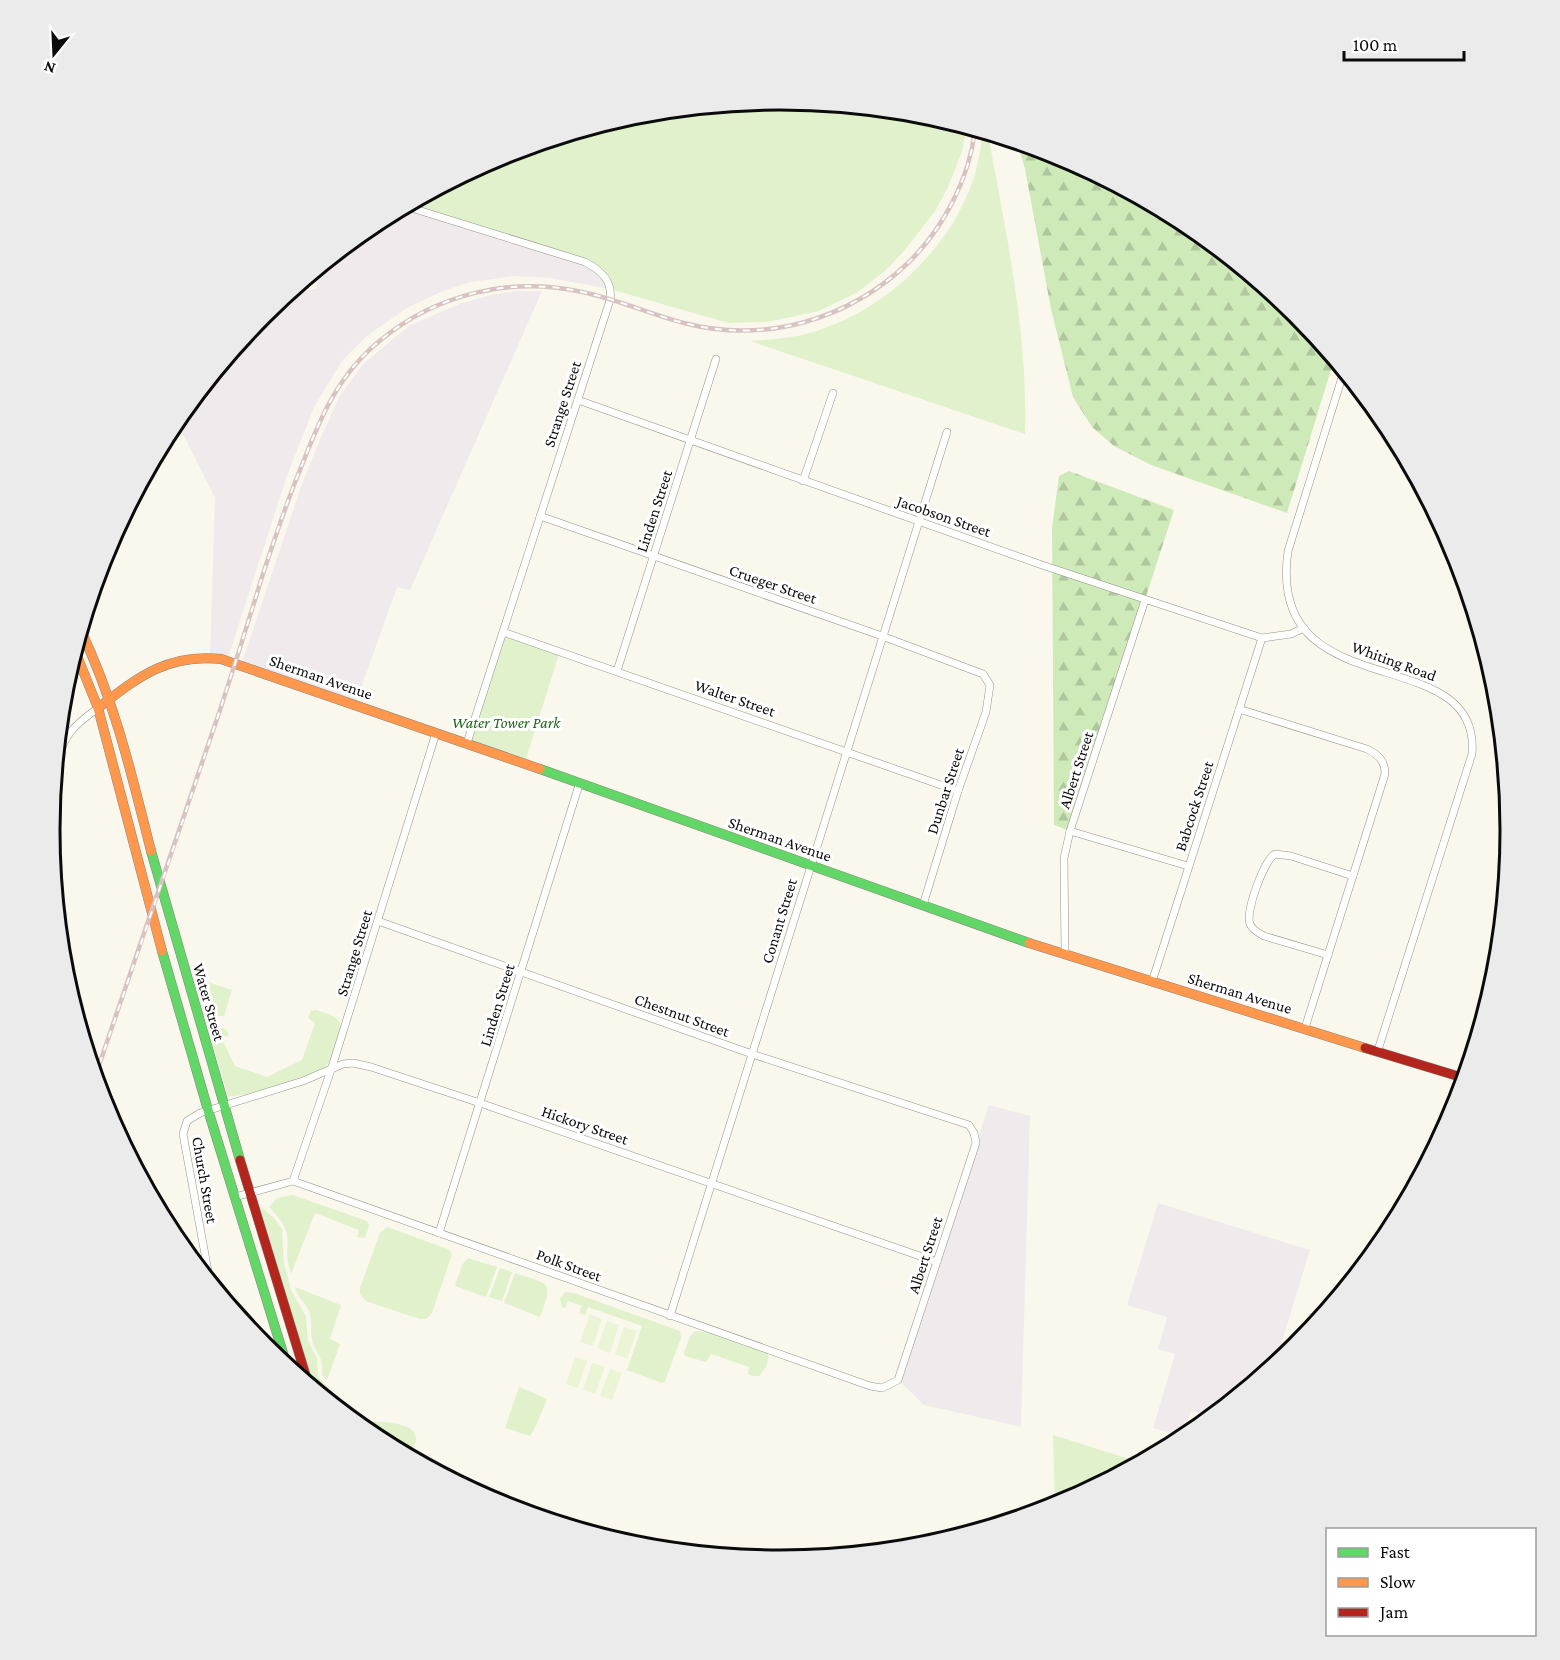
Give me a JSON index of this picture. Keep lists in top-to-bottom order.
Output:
{
  "streets": {
    "main road": ["Sherman Avenue", "Water Street"],
    "street": [
      "Strange Street",
      "Linden Street",
      "Jacobson Street",
      "Crueger Street",
      "Whiting Road",
      "Walter Street",
      "Albert Street",
      "Dunbar Street",
      "Babcock Street",
      "Conant Street",
      "Chestnut Street",
      "Hickory Street",
      "Church Street",
      "Polk Street"
    ]
  },
  "crossings": [
    ["Strange Street", "Jacobson Street"],
    ["Strange Street", "Crueger Street"],
    ["Strange Street", "Sherman Avenue"],
    ["Strange Street", "Walter Street"],
    ["Strange Street", "Chestnut Street"],
    ["Strange Street", "Hickory Street"],
    ["Strange Street", "Polk Street"],
    ["Linden Street", "Jacobson Street"],
    ["Linden Street", "Crueger Street"],
    ["Linden Street", "Sherman Avenue"],
    ["Linden Street", "Walter Street"],
    ["Linden Street", "Chestnut Street"],
    ["Linden Street", "Hickory Street"],
    ["Linden Street", "Polk Street"],
    ["Jacobson Street", "Whiting Road"],
    ["Jacobson Street", "Albert Street"],
    ["Jacobson Street", "Babcock Street"],
    ["Jacobson Street", "Conant Street"],
    ["Crueger Street", "Dunbar Street"],
    ["Crueger Street", "Conant Street"],
    ["Whiting Road", "Sherman Avenue"],
    ["Sherman Avenue", "Albert Street"],
    ["Sherman Avenue", "Dunbar Street"],
    ["Sherman Avenue", "Babcock Street"],
    ["Sherman Avenue", "Conant Street"],
    ["Sherman Avenue", "Water Street"],
    ["Walter Street", "Dunbar Street"],
    ["Walter Street", "Conant Street"],
    ["Albert Street", "Chestnut Street"],
    ["Albert Street", "Hickory Street"],
    ["Albert Street", "Polk Street"],
    ["Conant Street", "Chestnut Street"],
    ["Conant Street", "Hickory Street"],
    ["Conant Street", "Polk Street"],
    ["Water Street", "Hickory Street"],
    ["Water Street", "Church Street"],
    ["Hickory Street", "Church Street"]
  ],
  "parks": ["Water Tower Park"],
  "legend": ["Fast", "Slow", "Jam"],
  "scale_bar": "100 m",
  "north": "bottom"
}
